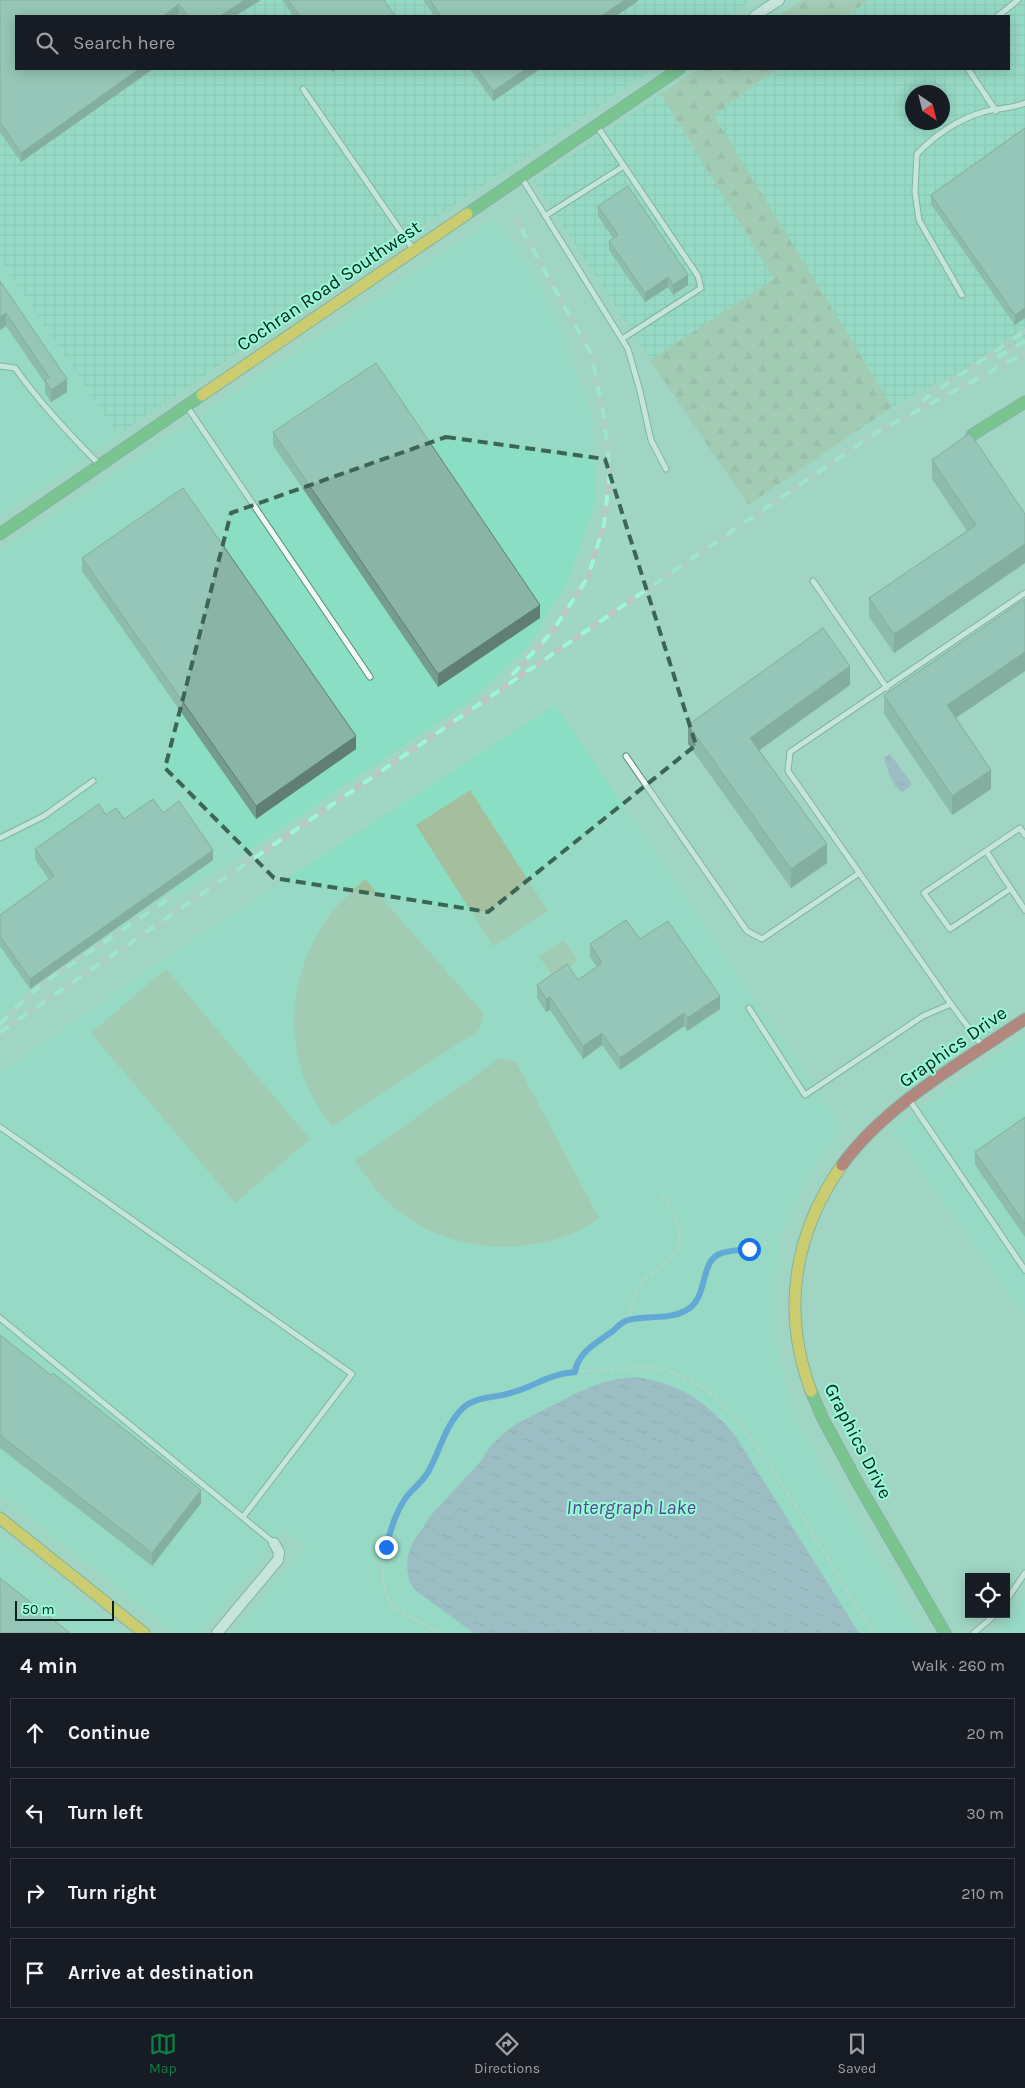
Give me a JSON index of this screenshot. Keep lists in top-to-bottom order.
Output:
{
  "streets": {
    "street": ["Cochran Road Southwest", "Graphics Drive"]
  },
  "water": ["Intergraph Lake"],
  "scale_bar": "50 m",
  "north": "bottom right",
  "page": {
    "search": "Search here",
    "scale": "50 m",
    "heading": ["4 min", "Walk · 260 m"],
    "list": [
      ["Continue", "20 m"],
      ["Turn left", "30 m"],
      ["Turn right", "210 m"],
      "Arrive at destination"
    ],
    "nav": ["Map", "Directions", "Saved"]
  }
}
